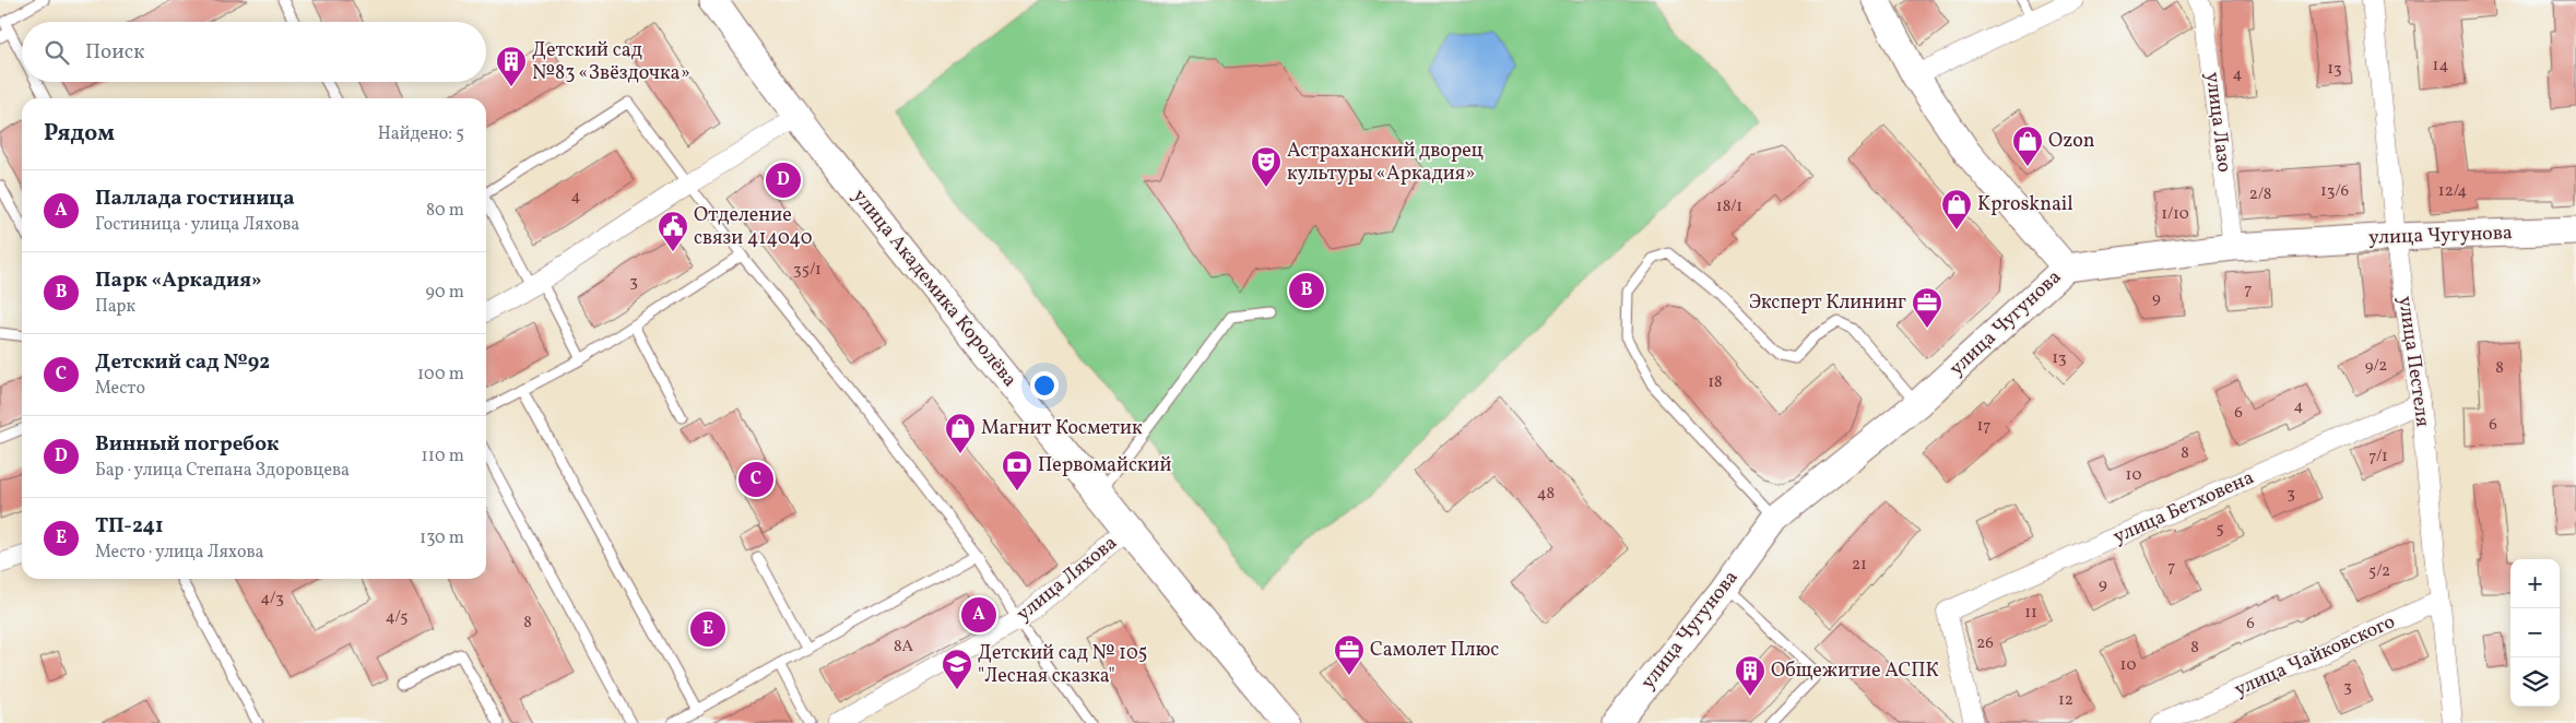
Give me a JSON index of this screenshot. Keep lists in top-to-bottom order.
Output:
{
  "streets": {
    "street": [
      "улица Лазо",
      "улица Чугунова",
      "улица Академика Королёва",
      "улица Пестеля",
      "улица Бетховена",
      "улица Ляхова",
      "улица Чайковского"
    ]
  },
  "crossings": [
    ["улица Лазо", "улица Чугунова"],
    ["улица Чугунова", "улица Пестеля"],
    ["улица Академика Королёва", "улица Ляхова"],
    ["улица Пестеля", "улица Бетховена"],
    ["улица Пестеля", "улица Чайковского"]
  ],
  "places": {
    "building": ["Детский сад №83 «Звёздочка»", "Общежитие АСПК"],
    "shop": ["Ozon", "Kprosknail", "Магнит Косметик"],
    "theatre": ["Астраханский дворец культуры «Аркадия»"],
    "public building": ["Отделение связи 414040"],
    "office": ["Эксперт Клининг", "Самолет Плюс"],
    "bank": ["Первомайский"],
    "school or university": ["Детский сад № 105 \"Лесная сказка\""]
  },
  "house_numbers": [
    "14",
    "13",
    "4",
    "13/6",
    "12/4",
    "2/8",
    "4",
    "18/1",
    "1/10",
    "35/1",
    "3",
    "7",
    "9",
    "13",
    "9/2",
    "8",
    "18",
    "4",
    "6",
    "6",
    "17",
    "8",
    "7/1",
    "10",
    "48",
    "3",
    "5",
    "21",
    "7",
    "5/2",
    "9",
    "4/3",
    "11",
    "4/5",
    "8",
    "6",
    "26",
    "8А",
    "8",
    "10",
    "3",
    "12"
  ],
  "page": {
    "search": "Поиск",
    "heading": ["Рядом", "Найдено: 5"],
    "pins": [
      "D",
      "B",
      "C",
      "A",
      "E"
    ],
    "list": [
      {
        "mark": "A",
        "name": "Паллада гостиница",
        "note": "Гостиница · улица Ляхова",
        "value": "80 m"
      },
      {
        "mark": "B",
        "name": "Парк «Аркадия»",
        "note": "Парк",
        "value": "90 m"
      },
      {
        "mark": "C",
        "name": "Детский сад №92",
        "note": "Место",
        "value": "100 m"
      },
      {
        "mark": "D",
        "name": "Винный погребок",
        "note": "Бар · улица Степана Здоровцева",
        "value": "110 m"
      },
      {
        "mark": "E",
        "name": "ТП-241",
        "note": "Место · улица Ляхова",
        "value": "130 m"
      }
    ],
    "map_buttons": ["+", "−"]
  }
}
